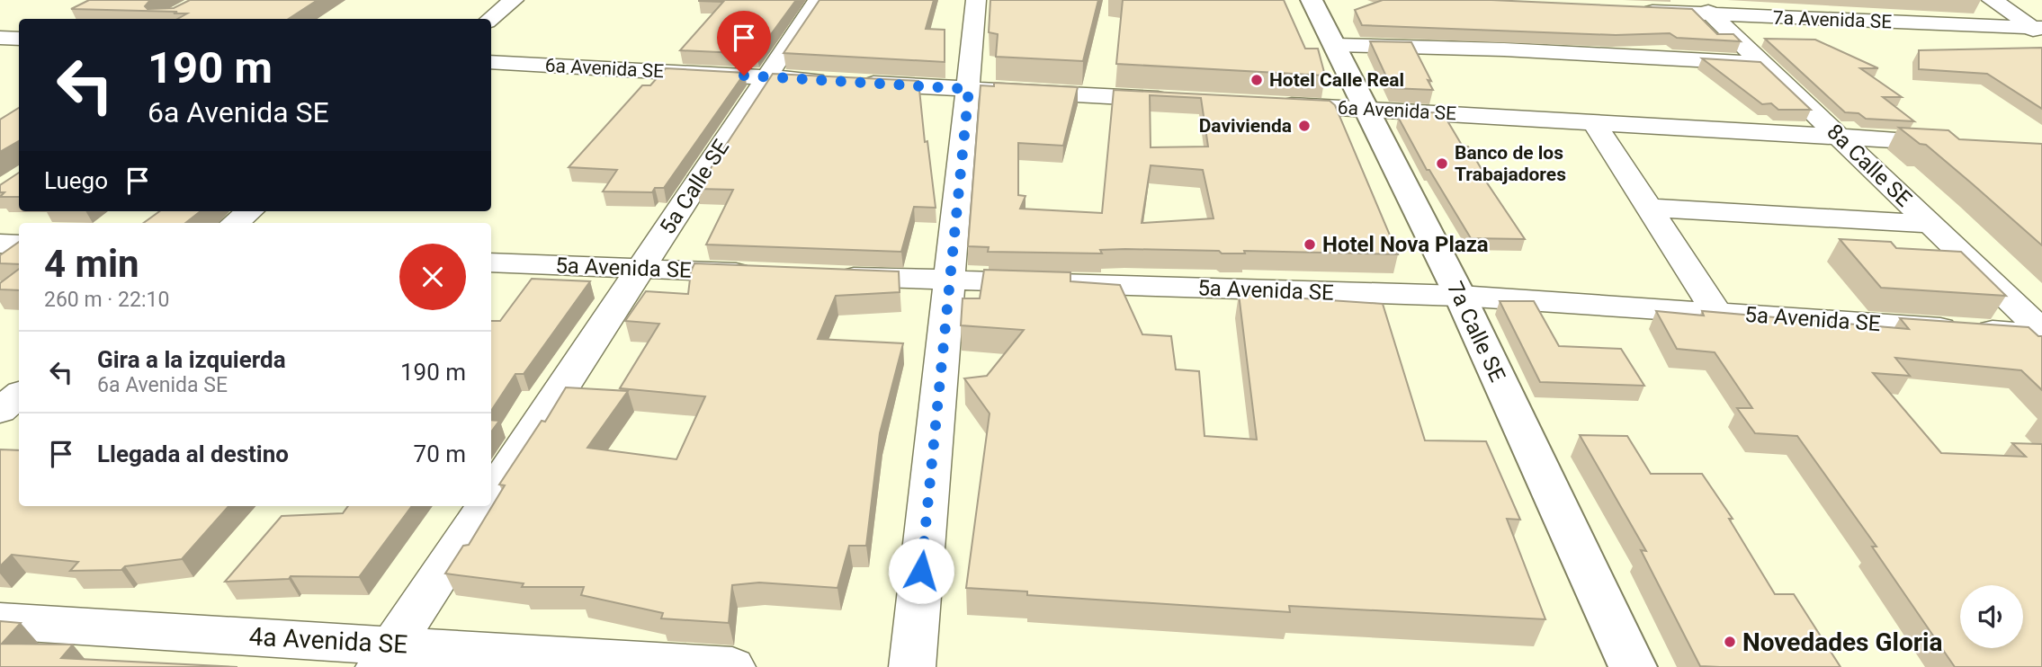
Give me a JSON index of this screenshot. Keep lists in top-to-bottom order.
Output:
{
  "streets": {
    "main road": ["7a Calle SE"],
    "street": [
      "7a Avenida SE",
      "6a Avenida SE",
      "8a Calle SE",
      "5a Calle SE",
      "5a Avenida SE",
      "4a Avenida SE"
    ]
  },
  "crossings": [
    ["7a Avenida SE", "8a Calle SE"],
    ["6a Avenida SE", "8a Calle SE"],
    ["6a Avenida SE", "5a Calle SE"],
    ["6a Avenida SE", "7a Calle SE"],
    ["8a Calle SE", "5a Avenida SE"],
    ["5a Calle SE", "5a Avenida SE"],
    ["5a Calle SE", "4a Avenida SE"],
    ["5a Avenida SE", "7a Calle SE"]
  ],
  "places": [
    "Hotel Calle Real",
    "Davivienda",
    "Banco de los Trabajadores",
    "Hotel Nova Plaza",
    "Novedades Gloria"
  ],
  "page": {
    "turn": ["190 m", "6a Avenida SE"],
    "then": "Luego",
    "heading": ["4 min", "260 m · 22:10"],
    "list": [
      {
        "name": "Gira a la izquierda",
        "note": "6a Avenida SE",
        "value": "190 m"
      },
      {
        "name": "Llegada al destino",
        "value": "70 m"
      }
    ]
  }
}
